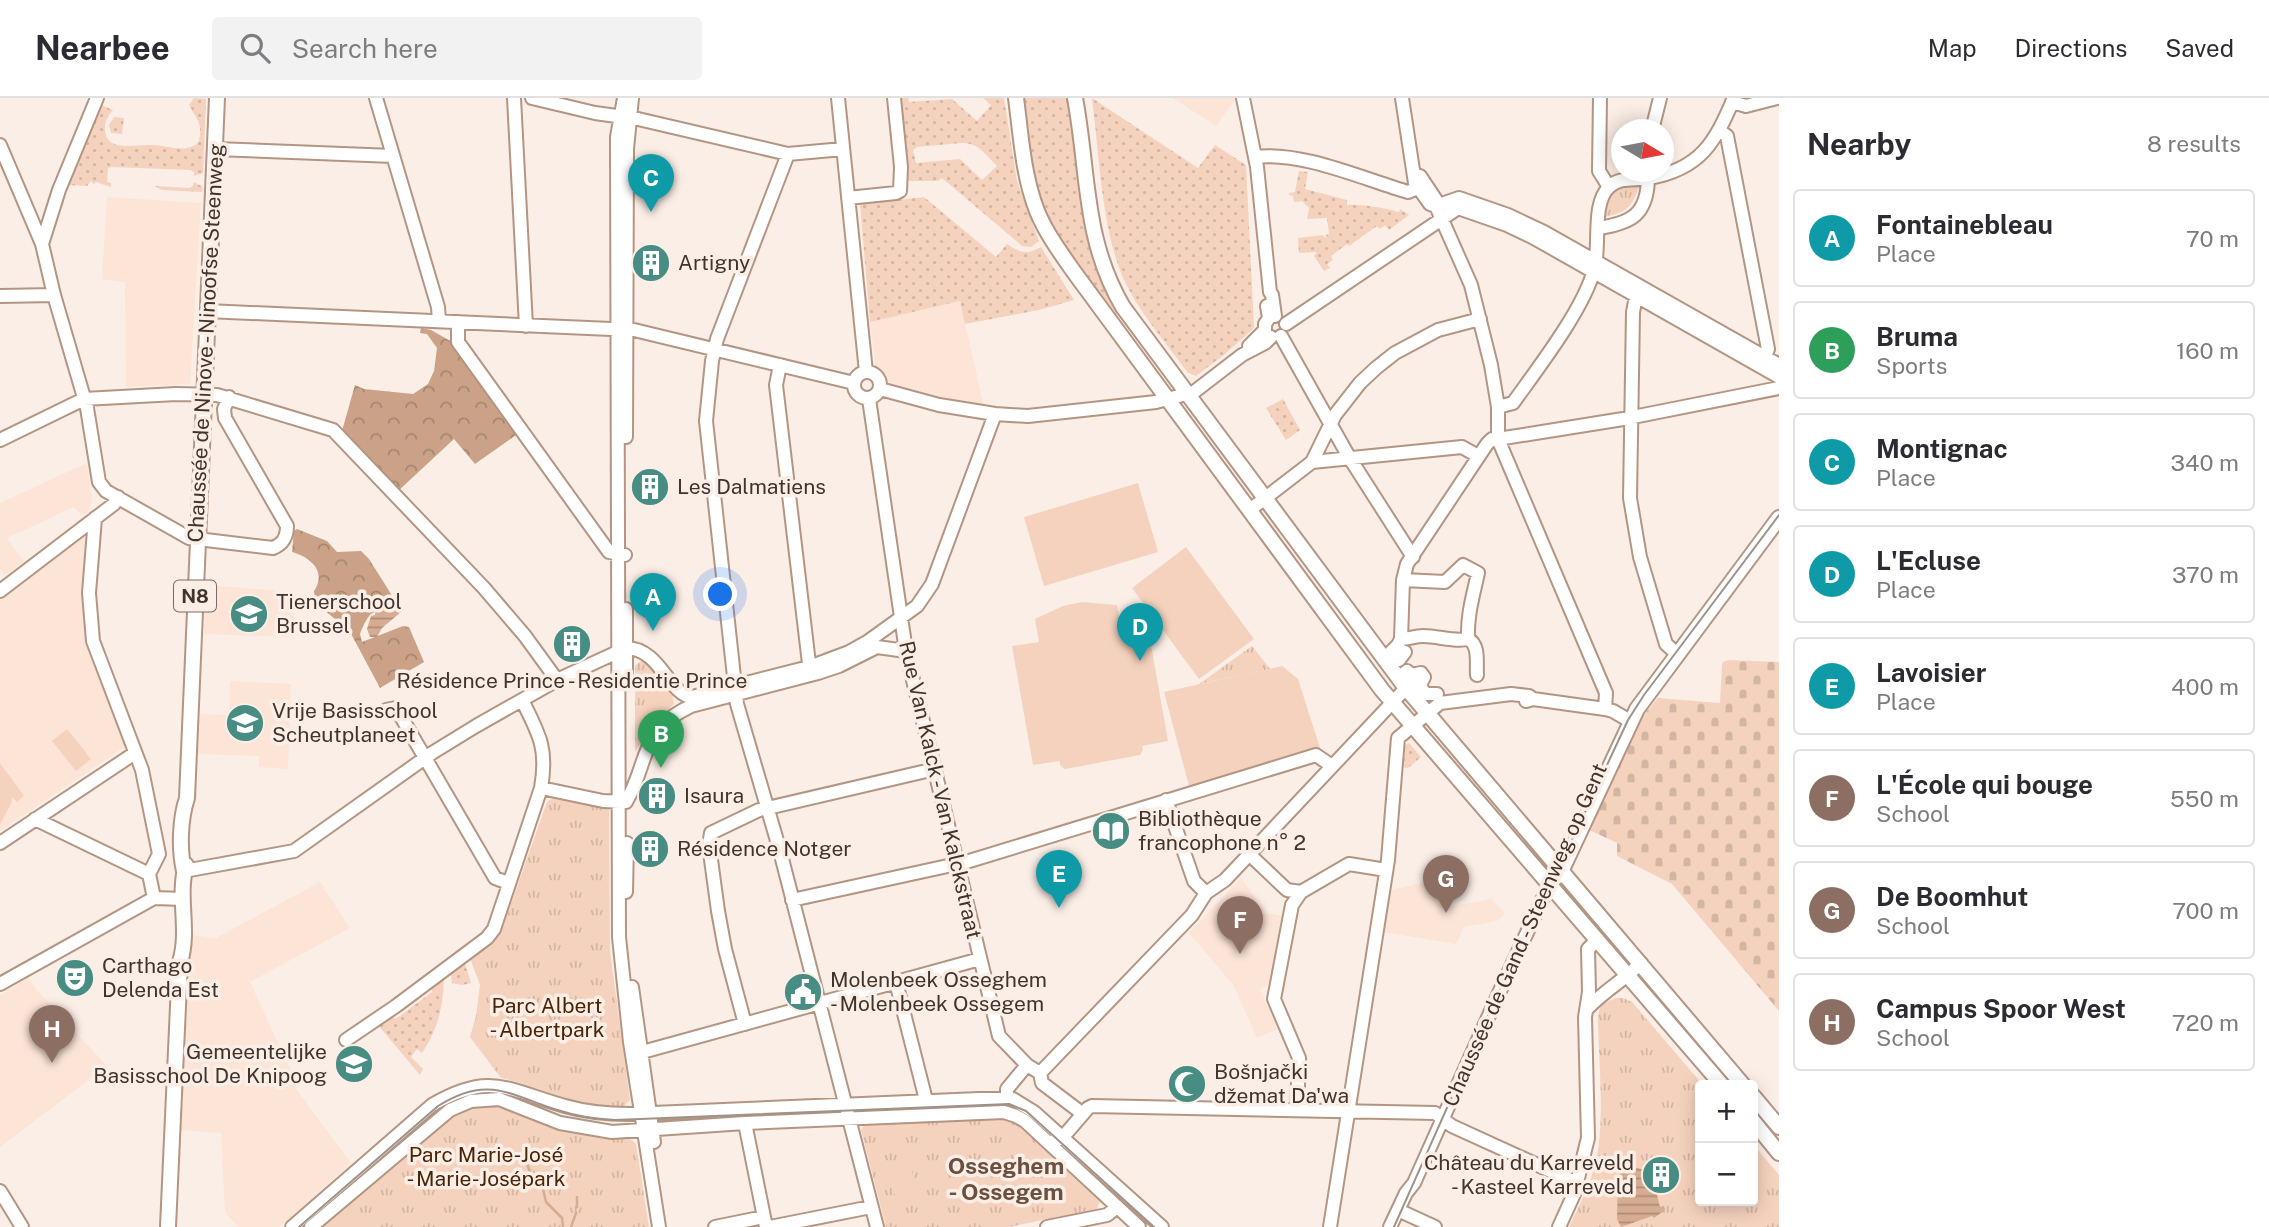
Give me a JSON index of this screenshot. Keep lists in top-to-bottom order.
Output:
{
  "streets": {
    "main road": ["Chaussée de Ninove - Ninoofse Steenweg", "N8", "Chaussée de Gand - Steenweg op Gent"],
    "street": ["Rue Van Kalck - Van Kalckstraat"]
  },
  "districts": ["Osseghem - Ossegem"],
  "parks": ["Parc Albert - Albertpark", "Parc Marie-José - Marie-Josépark"],
  "places": {
    "building": [
      "Artigny",
      "Les Dalmatiens",
      "Résidence Prince - Residentie Prince",
      "Isaura",
      "Résidence Notger",
      "Château du Karreveld - Kasteel Karreveld"
    ],
    "school or university": ["Tienerschool Brussel", "Vrije Basisschool Scheutplaneet", "Gemeentelijke Basisschool De Knipoog"],
    "library": ["Bibliothèque francophone n° 2"],
    "theatre": ["Carthago Delenda Est"],
    "public building": ["Molenbeek Osseghem - Molenbeek Ossegem"],
    "mosque": ["Bošnjački džemat Da'wa"]
  },
  "north": "right",
  "page": {
    "header": "Nearbee",
    "search": "Search here",
    "nav": ["Map", "Directions", "Saved"],
    "heading": ["Nearby", "8 results"],
    "pins": [
      "C",
      "A",
      "D",
      "B",
      "E",
      "G",
      "F",
      "H"
    ],
    "list": [
      {
        "mark": "A",
        "name": "Fontainebleau",
        "note": "Place",
        "value": "70 m"
      },
      {
        "mark": "B",
        "name": "Bruma",
        "note": "Sports",
        "value": "160 m"
      },
      {
        "mark": "C",
        "name": "Montignac",
        "note": "Place",
        "value": "340 m"
      },
      {
        "mark": "D",
        "name": "L'Ecluse",
        "note": "Place",
        "value": "370 m"
      },
      {
        "mark": "E",
        "name": "Lavoisier",
        "note": "Place",
        "value": "400 m"
      },
      {
        "mark": "F",
        "name": "L'École qui bouge",
        "note": "School",
        "value": "550 m"
      },
      {
        "mark": "G",
        "name": "De Boomhut",
        "note": "School",
        "value": "700 m"
      },
      {
        "mark": "H",
        "name": "Campus Spoor West",
        "note": "School",
        "value": "720 m"
      }
    ],
    "map_buttons": ["+", "−"]
  }
}
